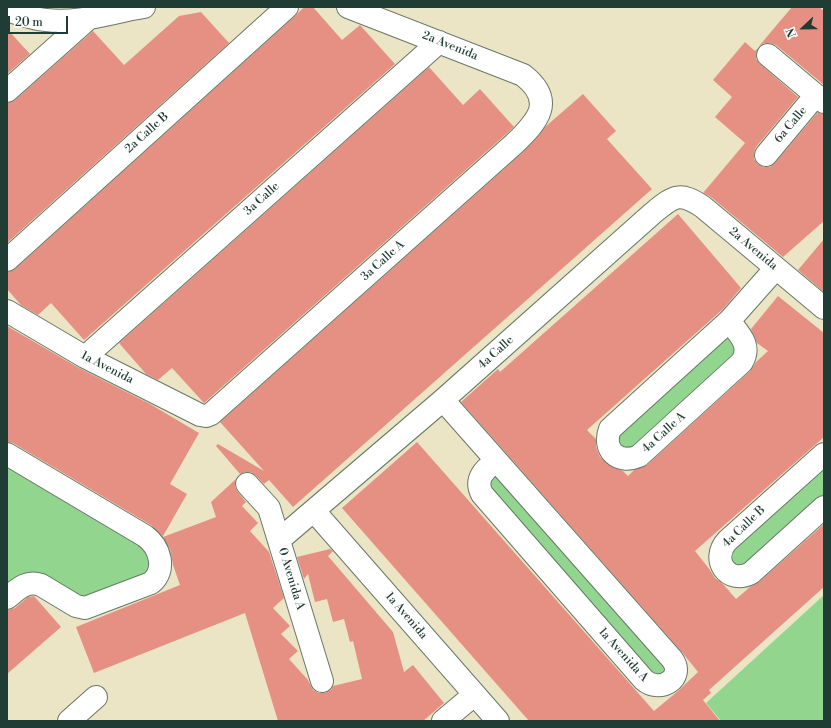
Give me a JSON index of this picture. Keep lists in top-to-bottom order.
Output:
{
  "streets": {
    "street": [
      "2a Avenida",
      "6a Calle",
      "2a Calle B",
      "3a Calle",
      "3a Calle A",
      "4a Calle",
      "1a Avenida",
      "4a Calle A",
      "4a Calle B",
      "0 Avenida A",
      "1a Avenida A"
    ]
  },
  "crossings": [
    ["2a Avenida", "3a Calle"],
    ["2a Avenida", "3a Calle A"],
    ["2a Avenida", "4a Calle"],
    ["2a Avenida", "4a Calle A"],
    ["3a Calle", "1a Avenida"],
    ["3a Calle A", "1a Avenida"],
    ["4a Calle", "1a Avenida"],
    ["4a Calle", "0 Avenida A"],
    ["4a Calle", "1a Avenida A"]
  ],
  "scale_bar": "20 m",
  "north": "left"
}
